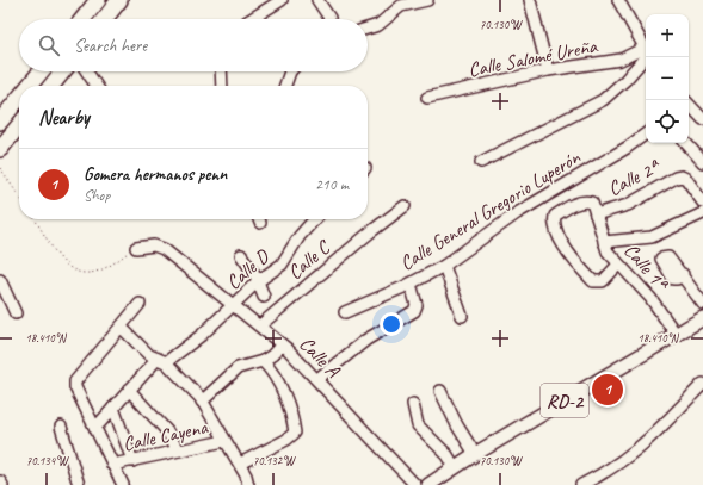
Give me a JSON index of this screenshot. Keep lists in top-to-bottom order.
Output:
{
  "streets": {
    "main road": ["RD-2"],
    "street": [
      "Calle Salomé Ureña",
      "Calle 2ª",
      "Calle General Gregorio Luperón",
      "Calle C",
      "Calle 1ª",
      "Calle D",
      "Calle A",
      "Calle Cayena"
    ]
  },
  "crossings": [
    ["Calle 2ª", "Calle 1ª"],
    ["Calle C", "Calle A"],
    ["Calle 1ª", "RD-2"],
    ["Calle D", "Calle A"]
  ],
  "page": {
    "map_buttons": ["+", "−"],
    "search": "Search here",
    "heading": "Nearby",
    "list": [
      {
        "mark": "1",
        "name": "Gomera hermanos penn",
        "note": "Shop",
        "value": "210 m"
      }
    ],
    "pins": "1"
  },
  "coordinates": [
    "70.130°W",
    "18.410°N",
    "70.134°W",
    "70.132°W"
  ]
}
